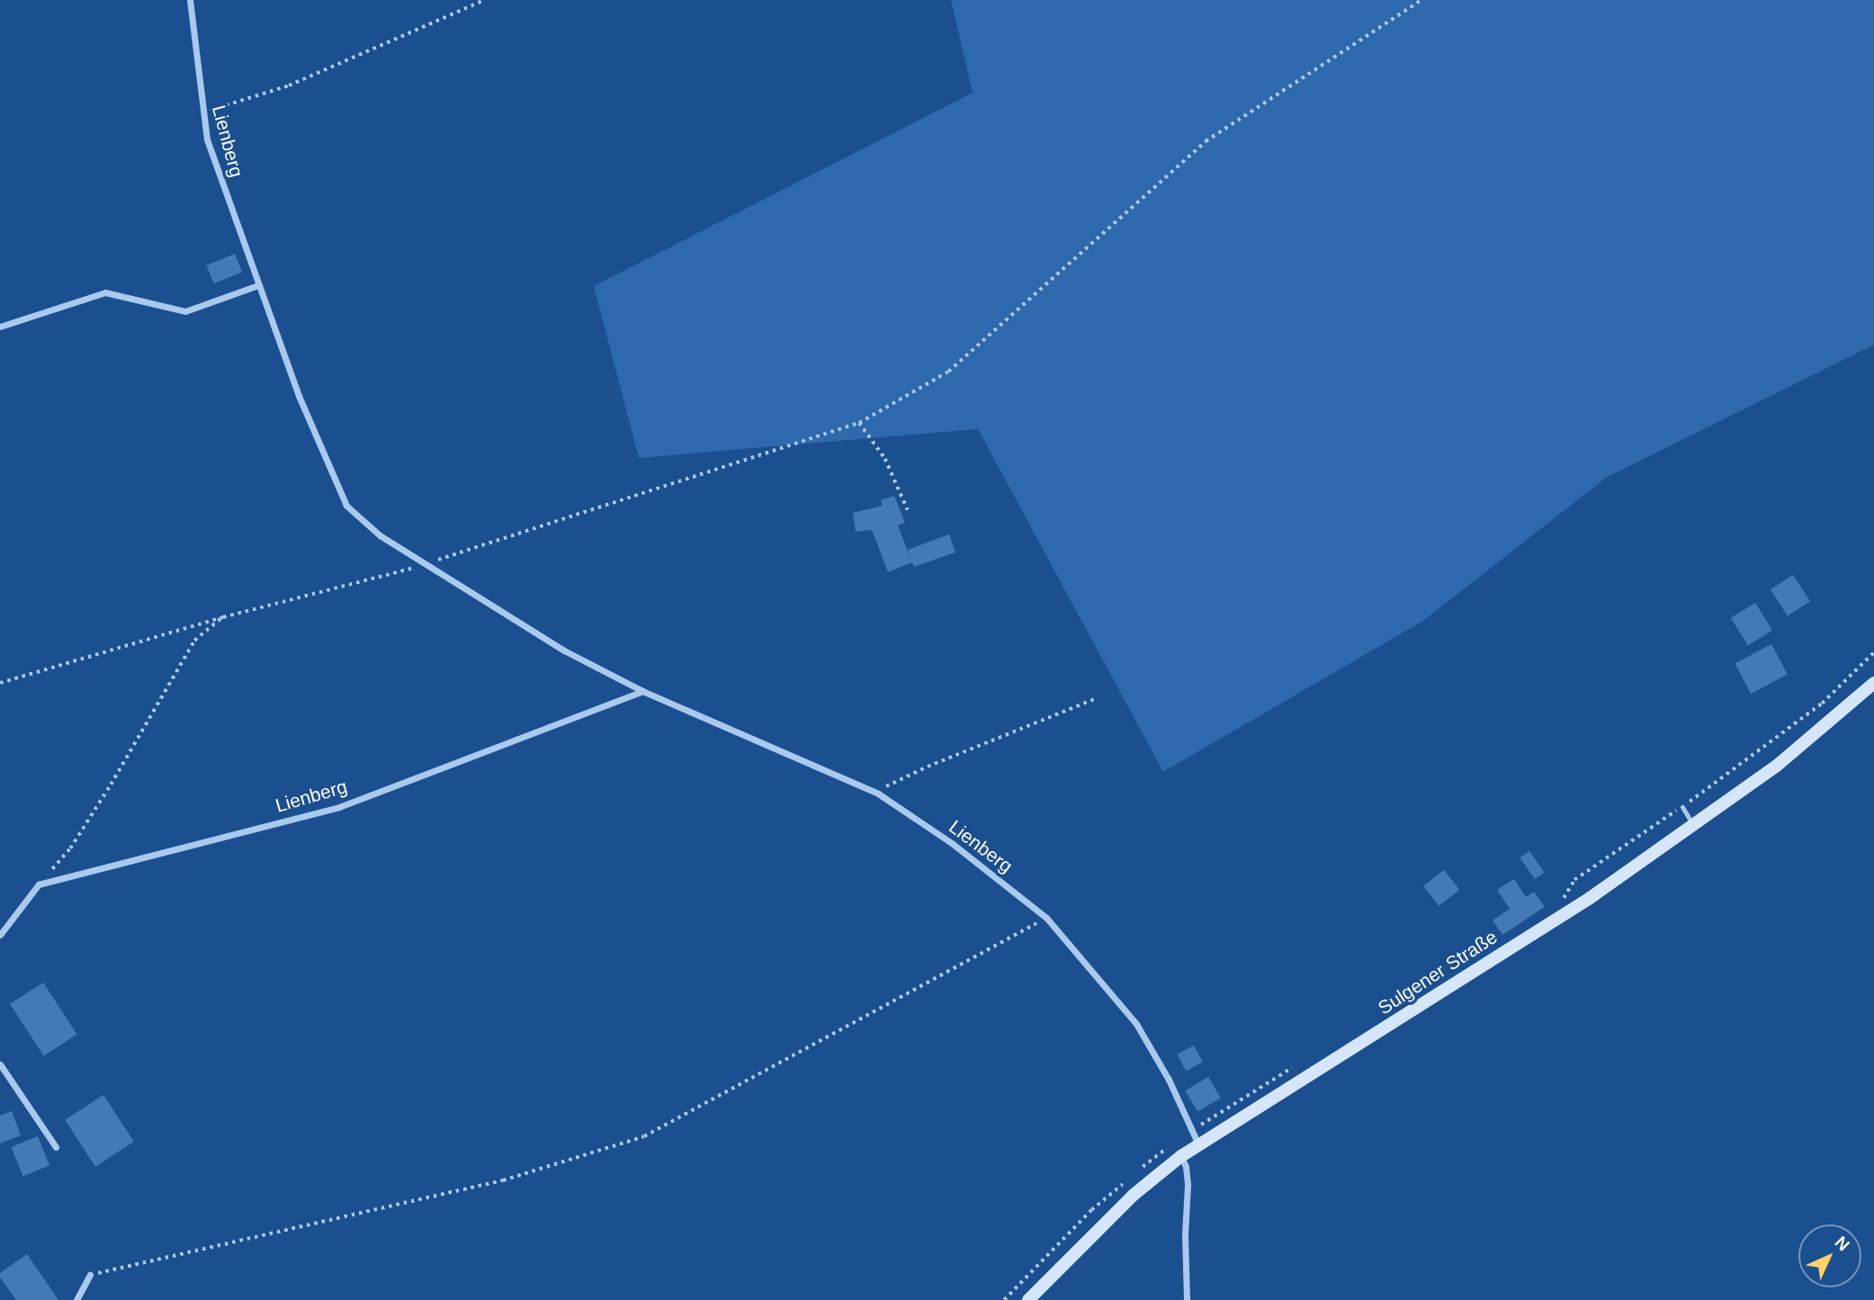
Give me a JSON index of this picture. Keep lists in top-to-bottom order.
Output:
{
  "streets": {
    "street": ["Lienberg", "Sulgener Straße"]
  },
  "crossings": [
    ["Lienberg", "Sulgener Straße"]
  ],
  "north": "top right"
}
